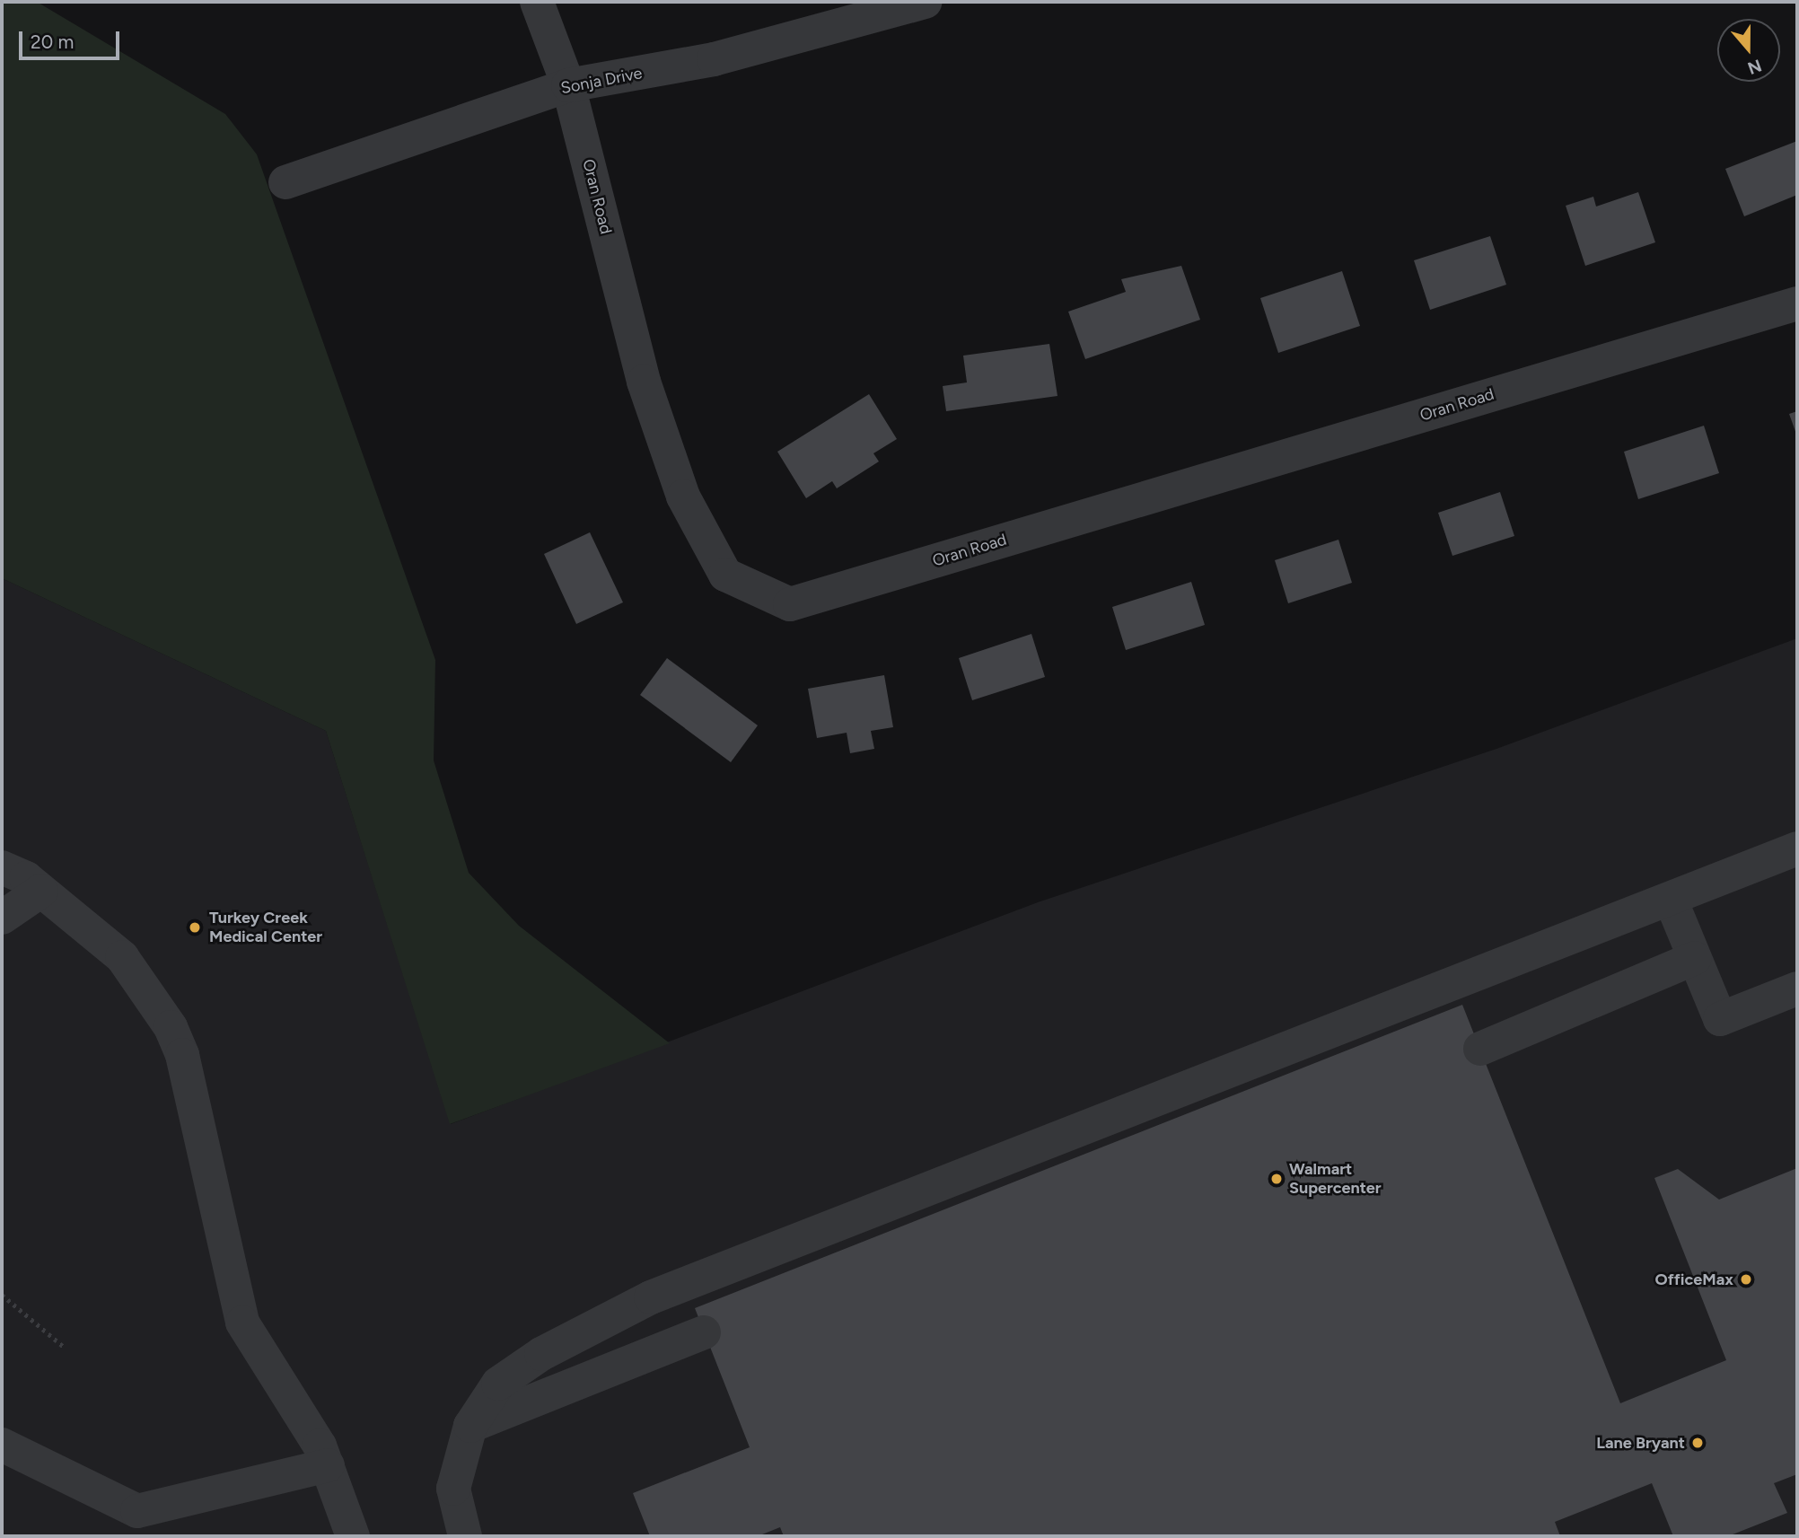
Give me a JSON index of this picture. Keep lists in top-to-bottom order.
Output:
{
  "streets": {
    "street": ["Sonja Drive", "Oran Road"]
  },
  "crossings": [
    ["Sonja Drive", "Oran Road"]
  ],
  "places": [
    "Turkey Creek Medical Center",
    "Walmart Supercenter",
    "OfficeMax",
    "Lane Bryant"
  ],
  "scale_bar": "20 m",
  "north": "bottom"
}
